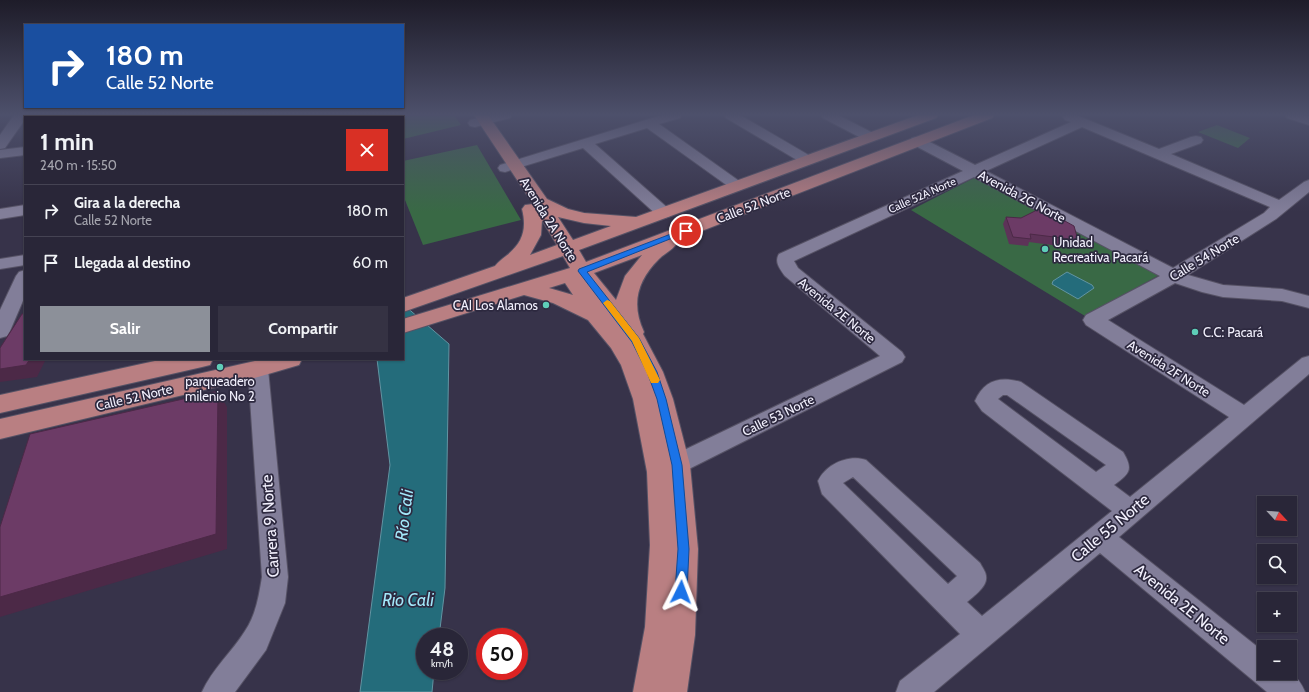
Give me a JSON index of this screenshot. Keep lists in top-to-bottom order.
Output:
{
  "streets": {
    "main road": ["Calle 52 Norte", "Avenida 2A Norte"],
    "street": [
      "Calle 52A Norte",
      "Avenida 2G Norte",
      "Calle 54 Norte",
      "Avenida 2E Norte",
      "Avenida 2F Norte",
      "Calle 53 Norte",
      "Carrera 9 Norte",
      "Calle 55 Norte"
    ]
  },
  "crossings": [
    ["Calle 52A Norte", "Avenida 2G Norte"],
    ["Calle 52A Norte", "Avenida 2E Norte"],
    ["Avenida 2G Norte", "Calle 54 Norte"],
    ["Calle 52 Norte", "Avenida 2A Norte"],
    ["Calle 52 Norte", "Carrera 9 Norte"],
    ["Avenida 2A Norte", "Calle 53 Norte"],
    ["Calle 54 Norte", "Avenida 2F Norte"],
    ["Avenida 2E Norte", "Calle 53 Norte"],
    ["Avenida 2E Norte", "Calle 55 Norte"],
    ["Avenida 2F Norte", "Calle 55 Norte"]
  ],
  "water": ["Río Cali", "Rio Cali"],
  "places": [
    "Unidad Recreativa Pacará",
    "CAI Los Alamos",
    "C.C: Pacará",
    "parqueadero milenio No 2"
  ],
  "north": "bottom right",
  "page": {
    "turn": ["180 m", "Calle 52 Norte"],
    "heading": ["1 min", "240 m · 15:50"],
    "list": [
      {
        "name": "Gira a la derecha",
        "note": "Calle 52 Norte",
        "value": "180 m"
      },
      {
        "name": "Llegada al destino",
        "value": "60 m"
      }
    ],
    "buttons": ["Salir", "Compartir"],
    "map_buttons": ["+", "−"],
    "speed": "48 km/h",
    "limit": "50"
  }
}
